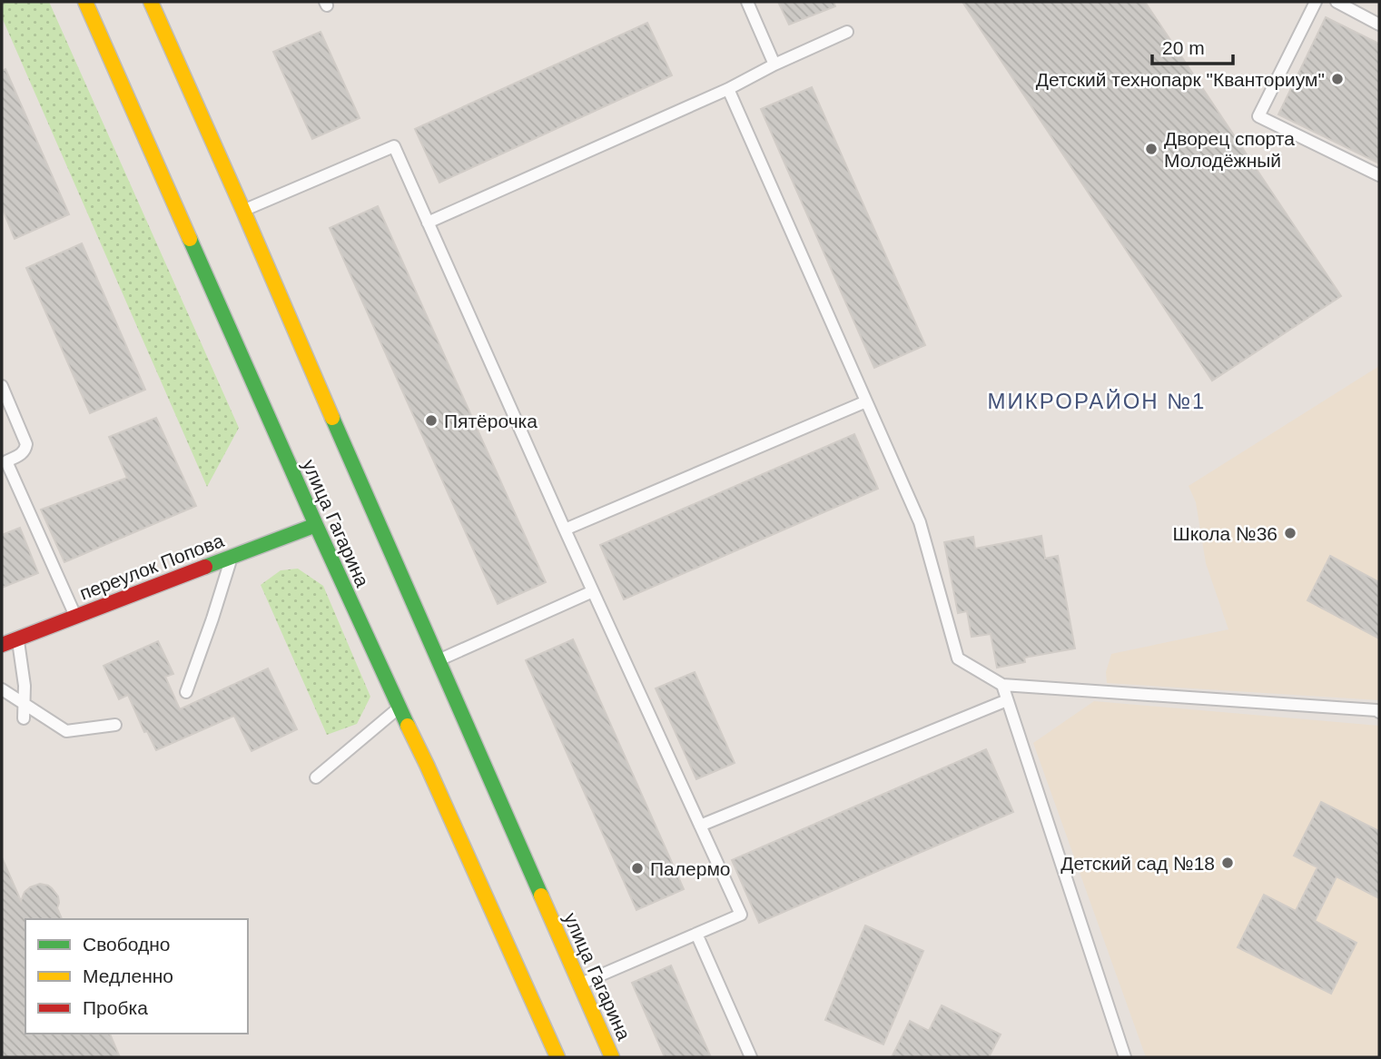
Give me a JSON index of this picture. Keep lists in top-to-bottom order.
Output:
{
  "streets": {
    "main road": ["улица Гагарина", "переулок Попова"]
  },
  "crossings": [
    ["улица Гагарина", "переулок Попова"]
  ],
  "districts": ["МИКРОРАЙОН №1"],
  "places": [
    "Детский технопарк \"Кванториум\"",
    "Дворец спорта Молодёжный",
    "Пятёрочка",
    "Школа №36",
    "Детский сад №18",
    "Палермо"
  ],
  "legend": ["Свободно", "Медленно", "Пробка"],
  "scale_bar": "20 m"
}
